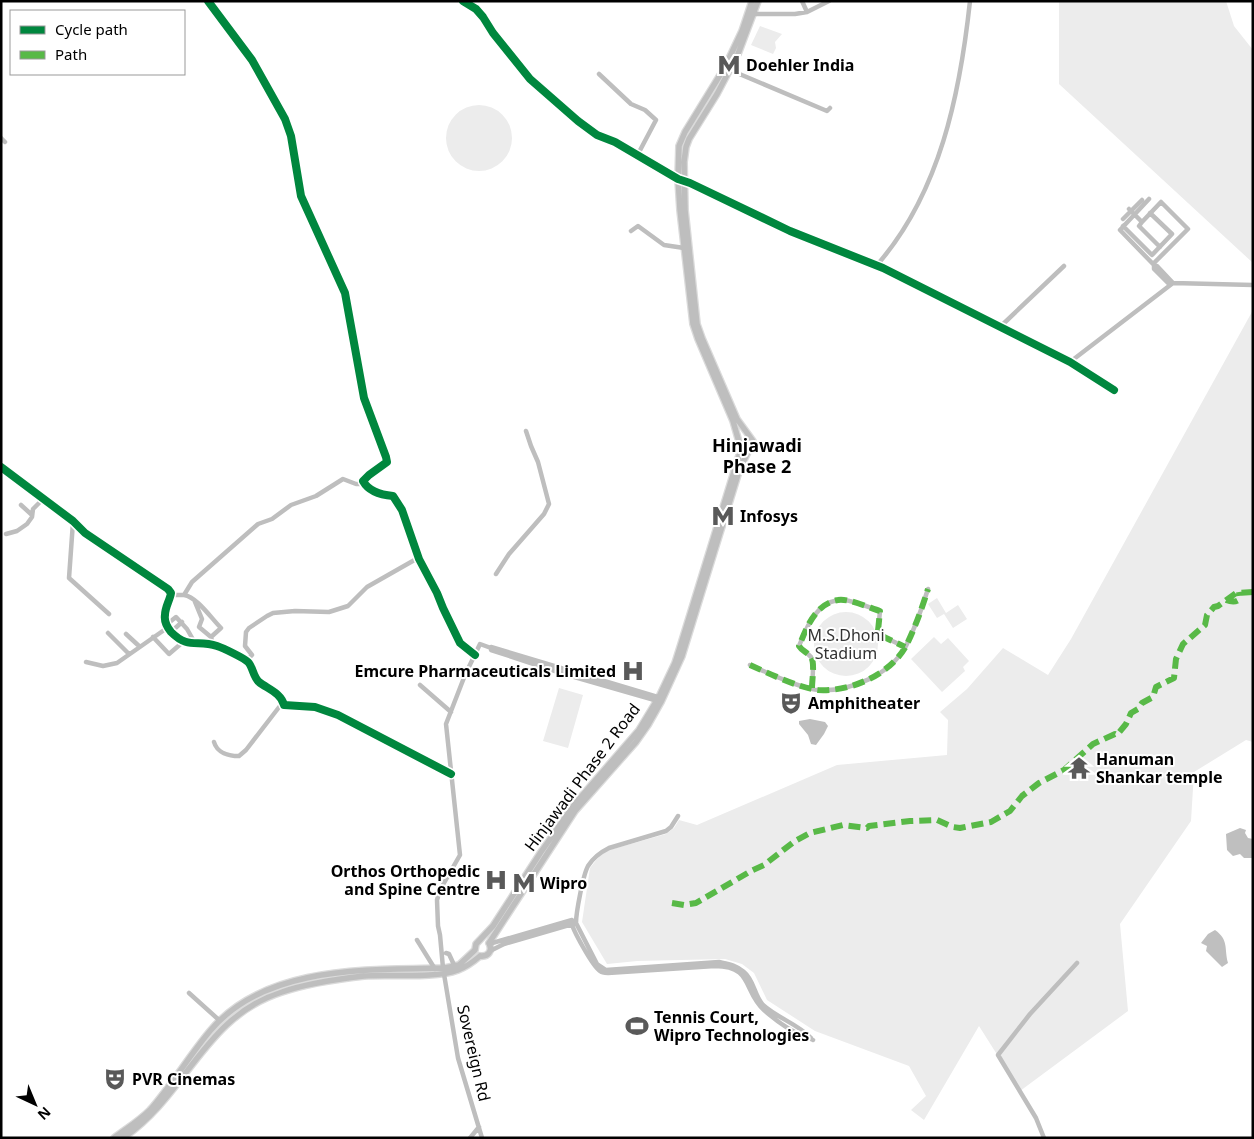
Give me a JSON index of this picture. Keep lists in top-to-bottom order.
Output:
{
  "streets": {
    "main road": ["Hinjawadi Phase 2 Road"],
    "street": ["Sovereign Rd"]
  },
  "districts": ["Hinjawadi Phase 2"],
  "parks": ["M.S.Dhoni Stadium"],
  "places": {
    "metro station": ["Doehler India", "Infosys", "Wipro"],
    "hospital": ["Emcure Pharmaceuticals Limited", "Orthos Orthopedic and Spine Centre"],
    "theatre": ["Amphitheater", "PVR Cinemas"],
    "temple": ["Hanuman Shankar temple"],
    "sports": ["Tennis Court, Wipro Technologies"]
  },
  "legend": ["Cycle path", "Path"],
  "north": "bottom right"
}
